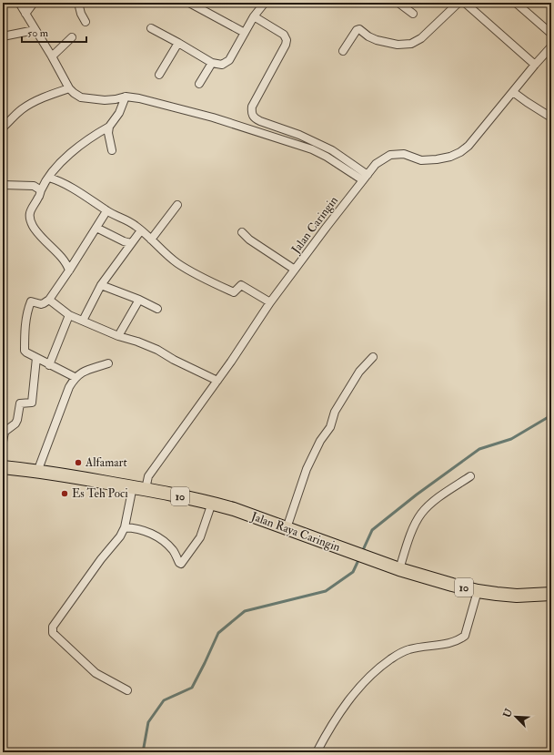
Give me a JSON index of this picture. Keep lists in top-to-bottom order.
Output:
{
  "streets": {
    "highway": ["10", "Jalan Raya Caringin"],
    "street": ["Jalan Caringin"]
  },
  "crossings": [
    ["Jalan Caringin", "Jalan Raya Caringin"],
    ["10", "Jalan Raya Caringin"]
  ],
  "places": ["Alfamart", "Es Teh Poci"],
  "scale_bar": "50 m",
  "north": "top left"
}
